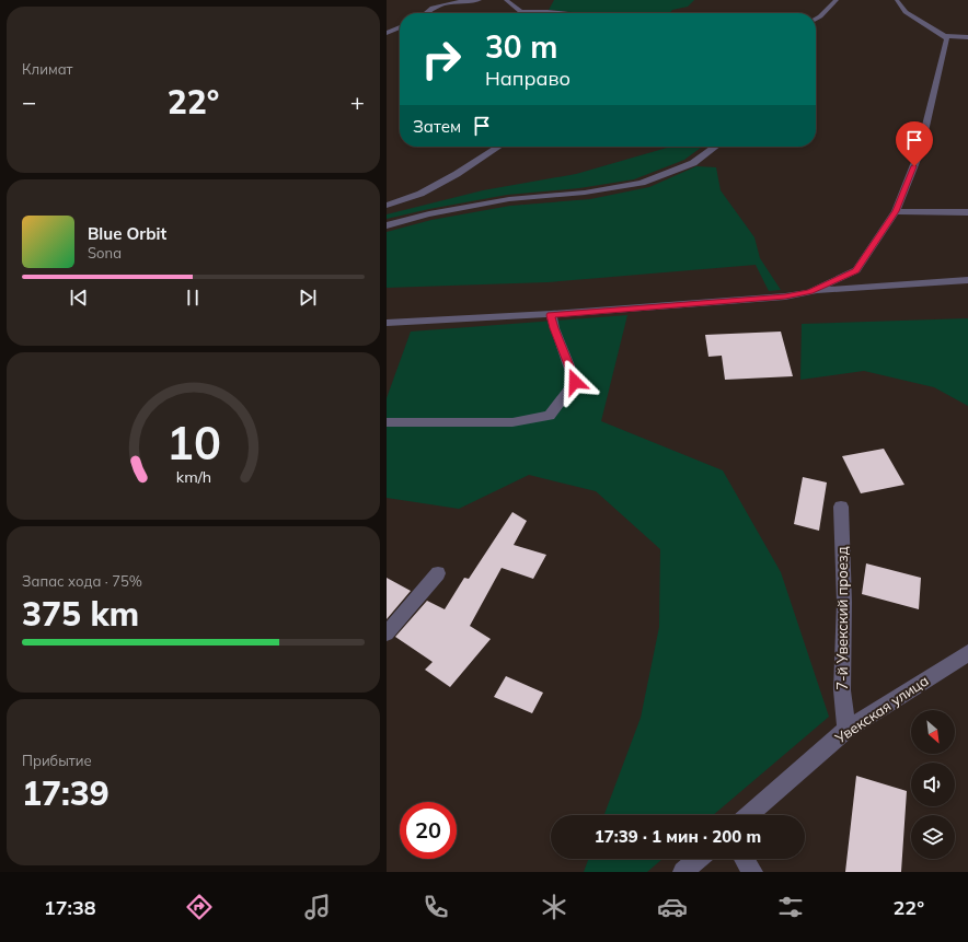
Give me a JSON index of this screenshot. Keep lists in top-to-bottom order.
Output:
{
  "streets": {
    "street": ["7-й Увекский проезд", "Увекская улица"]
  },
  "crossings": [
    ["7-й Увекский проезд", "Увекская улица"]
  ],
  "north": "bottom right",
  "page": {
    "tile": [
      "Климат",
      ["Запас хода · 75%", "375 km"],
      ["Прибытие", "17:39"]
    ],
    "turn": ["30 m", "Направо"],
    "heat": ["−", "22°", "+"],
    "then": "Затем",
    "song": ["Blue Orbit", "Sona"],
    "limit": "20",
    "trip": "17:39 · 1 мин · 200 m",
    "tabs": ["17:38", "22°"],
    "gauge": ["10", "km/h"]
  }
}
